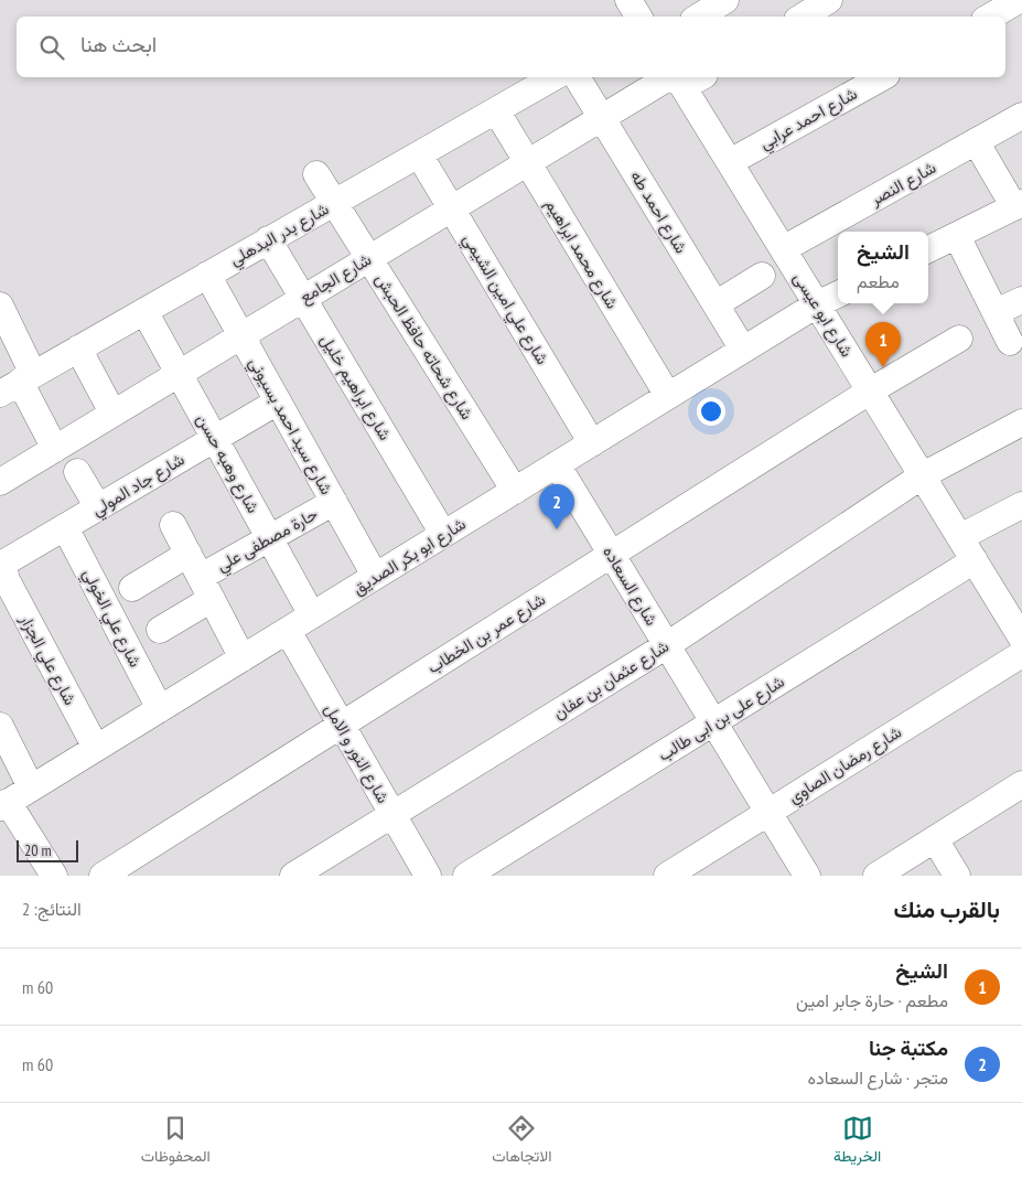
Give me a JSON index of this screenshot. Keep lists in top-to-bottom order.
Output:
{
  "streets": {
    "street": [
      "شارع احمد عرابي",
      "شارع النصر",
      "شارع احمد طه",
      "شارع بدر البدهلي",
      "شارع محمد ابراهيم",
      "شارع الجامع",
      "شارع علي امين الشيمي",
      "شارع ابو عيسى",
      "شارع شحاته حافظ الحبش",
      "شارع ابراهيم خليل",
      "شارع سيد احمد بسيوني",
      "شارع وهبه حسن",
      "شارع جاد المولي",
      "حارة مصطفى علي",
      "شارع ابو بكر الصديق",
      "شارع السعاده",
      "شارع علي الخولي",
      "شارع عمر بن الخطاب",
      "شارع علي الجزار",
      "شارع عثمان بن عفان",
      "شارع على بن ابى طالب",
      "شارع النور و الامل",
      "شارع رمضان الصاوي"
    ]
  },
  "crossings": [
    ["شارع احمد عرابي", "شارع ابو عيسى"],
    ["شارع النصر", "شارع ابو عيسى"],
    ["شارع احمد طه", "شارع الجامع"],
    ["شارع احمد طه", "شارع ابو بكر الصديق"],
    ["شارع بدر البدهلي", "شارع محمد ابراهيم"],
    ["شارع بدر البدهلي", "شارع علي امين الشيمي"],
    ["شارع بدر البدهلي", "شارع شحاته حافظ الحبش"],
    ["شارع بدر البدهلي", "شارع ابراهيم خليل"],
    ["شارع بدر البدهلي", "شارع سيد احمد بسيوني"],
    ["شارع بدر البدهلي", "شارع وهبه حسن"],
    ["شارع محمد ابراهيم", "شارع الجامع"],
    ["شارع محمد ابراهيم", "شارع ابو بكر الصديق"],
    ["شارع الجامع", "شارع علي امين الشيمي"],
    ["شارع الجامع", "شارع ابو عيسى"],
    ["شارع الجامع", "شارع شحاته حافظ الحبش"],
    ["شارع الجامع", "شارع ابراهيم خليل"],
    ["شارع الجامع", "شارع سيد احمد بسيوني"],
    ["شارع الجامع", "شارع وهبه حسن"],
    ["شارع علي امين الشيمي", "شارع ابو بكر الصديق"],
    ["شارع ابو عيسى", "شارع ابو بكر الصديق"],
    ["شارع ابو عيسى", "شارع عمر بن الخطاب"],
    ["شارع ابو عيسى", "شارع عثمان بن عفان"],
    ["شارع ابو عيسى", "شارع على بن ابى طالب"],
    ["شارع شحاته حافظ الحبش", "شارع ابو بكر الصديق"],
    ["شارع ابراهيم خليل", "شارع ابو بكر الصديق"],
    ["شارع سيد احمد بسيوني", "شارع جاد المولي"],
    ["شارع سيد احمد بسيوني", "حارة مصطفى علي"],
    ["شارع سيد احمد بسيوني", "شارع ابو بكر الصديق"],
    ["شارع وهبه حسن", "شارع جاد المولي"],
    ["شارع وهبه حسن", "حارة مصطفى علي"],
    ["شارع وهبه حسن", "شارع ابو بكر الصديق"],
    ["شارع جاد المولي", "شارع علي الخولي"],
    ["شارع جاد المولي", "شارع علي الجزار"],
    ["شارع ابو بكر الصديق", "شارع السعاده"],
    ["شارع ابو بكر الصديق", "شارع علي الخولي"],
    ["شارع ابو بكر الصديق", "شارع علي الجزار"],
    ["شارع ابو بكر الصديق", "شارع النور و الامل"],
    ["شارع السعاده", "شارع عمر بن الخطاب"],
    ["شارع السعاده", "شارع عثمان بن عفان"],
    ["شارع السعاده", "شارع على بن ابى طالب"],
    ["شارع السعاده", "شارع رمضان الصاوي"],
    ["شارع عمر بن الخطاب", "شارع النور و الامل"],
    ["شارع عثمان بن عفان", "شارع النور و الامل"]
  ],
  "scale_bar": "20 m",
  "page": {
    "search": "ابحث هنا",
    "popup": ["الشيخ", "مطعم"],
    "pins": ["1", "2"],
    "scale": "20 m",
    "heading": ["بالقرب منك", "النتائج: 2"],
    "list": [
      {
        "mark": "1",
        "name": "الشيخ",
        "note": "مطعم · حارة جابر امين",
        "value": "60 m"
      },
      {
        "mark": "2",
        "name": "مكتبة جنا",
        "note": "متجر · شارع السعاده",
        "value": "60 m"
      }
    ],
    "nav": ["الخريطة", "الاتجاهات", "المحفوظات"]
  }
}
